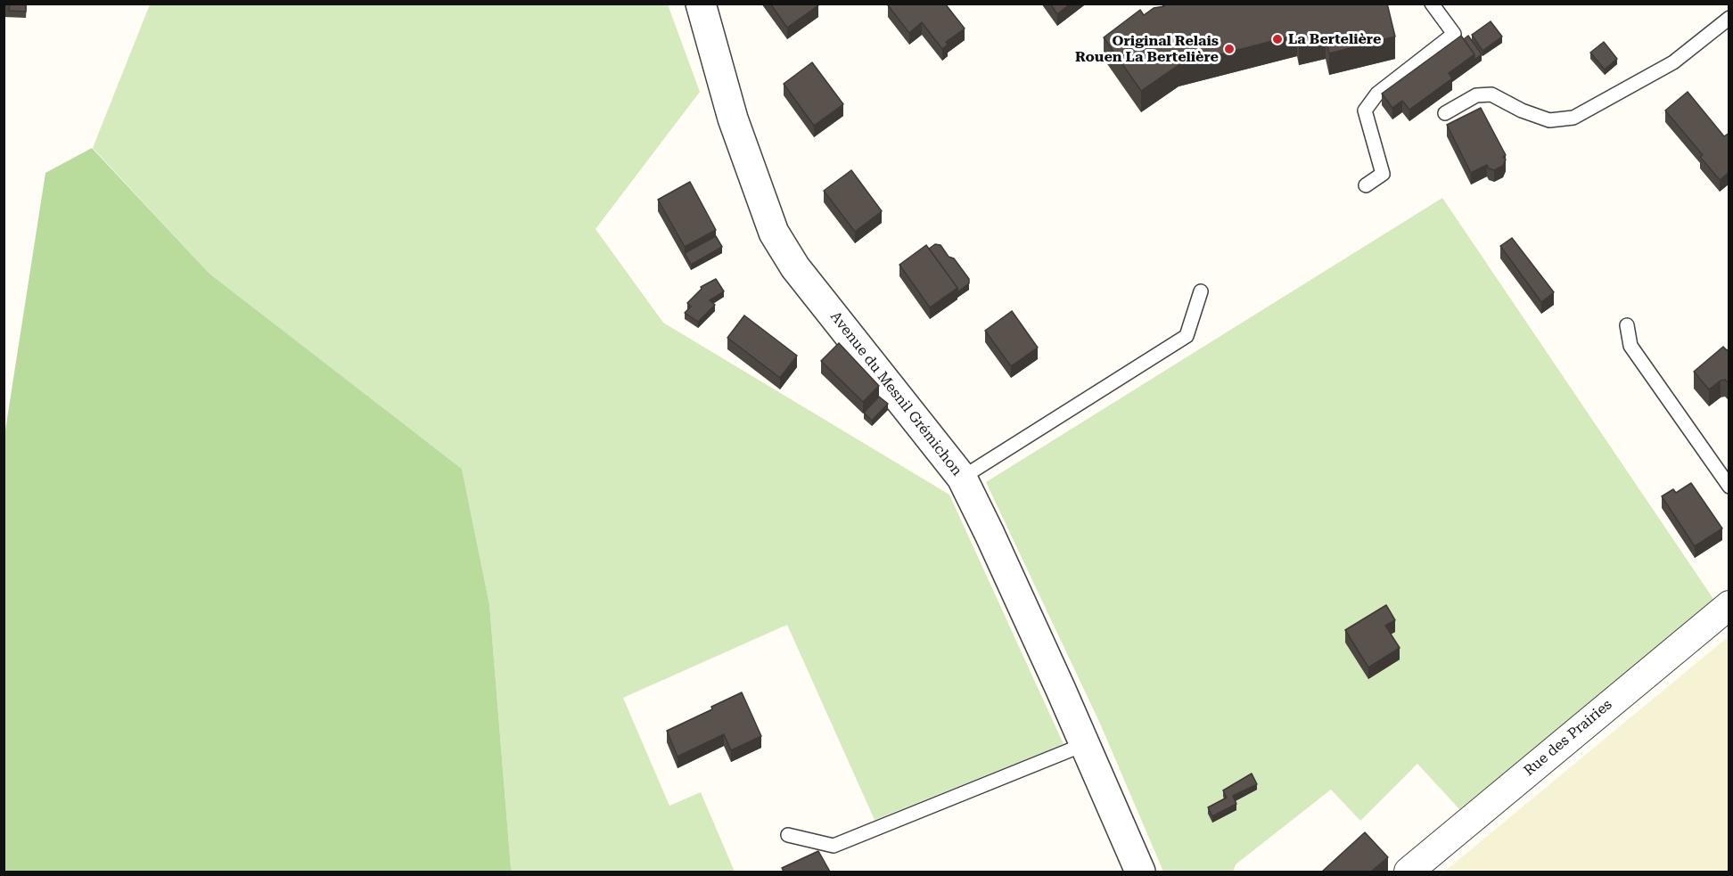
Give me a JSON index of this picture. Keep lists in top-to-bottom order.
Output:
{
  "streets": {
    "street": ["Avenue du Mesnil Grémichon", "Rue des Prairies"]
  },
  "places": ["La Bertelière", "Original Relais Rouen La Bertelière"]
}
